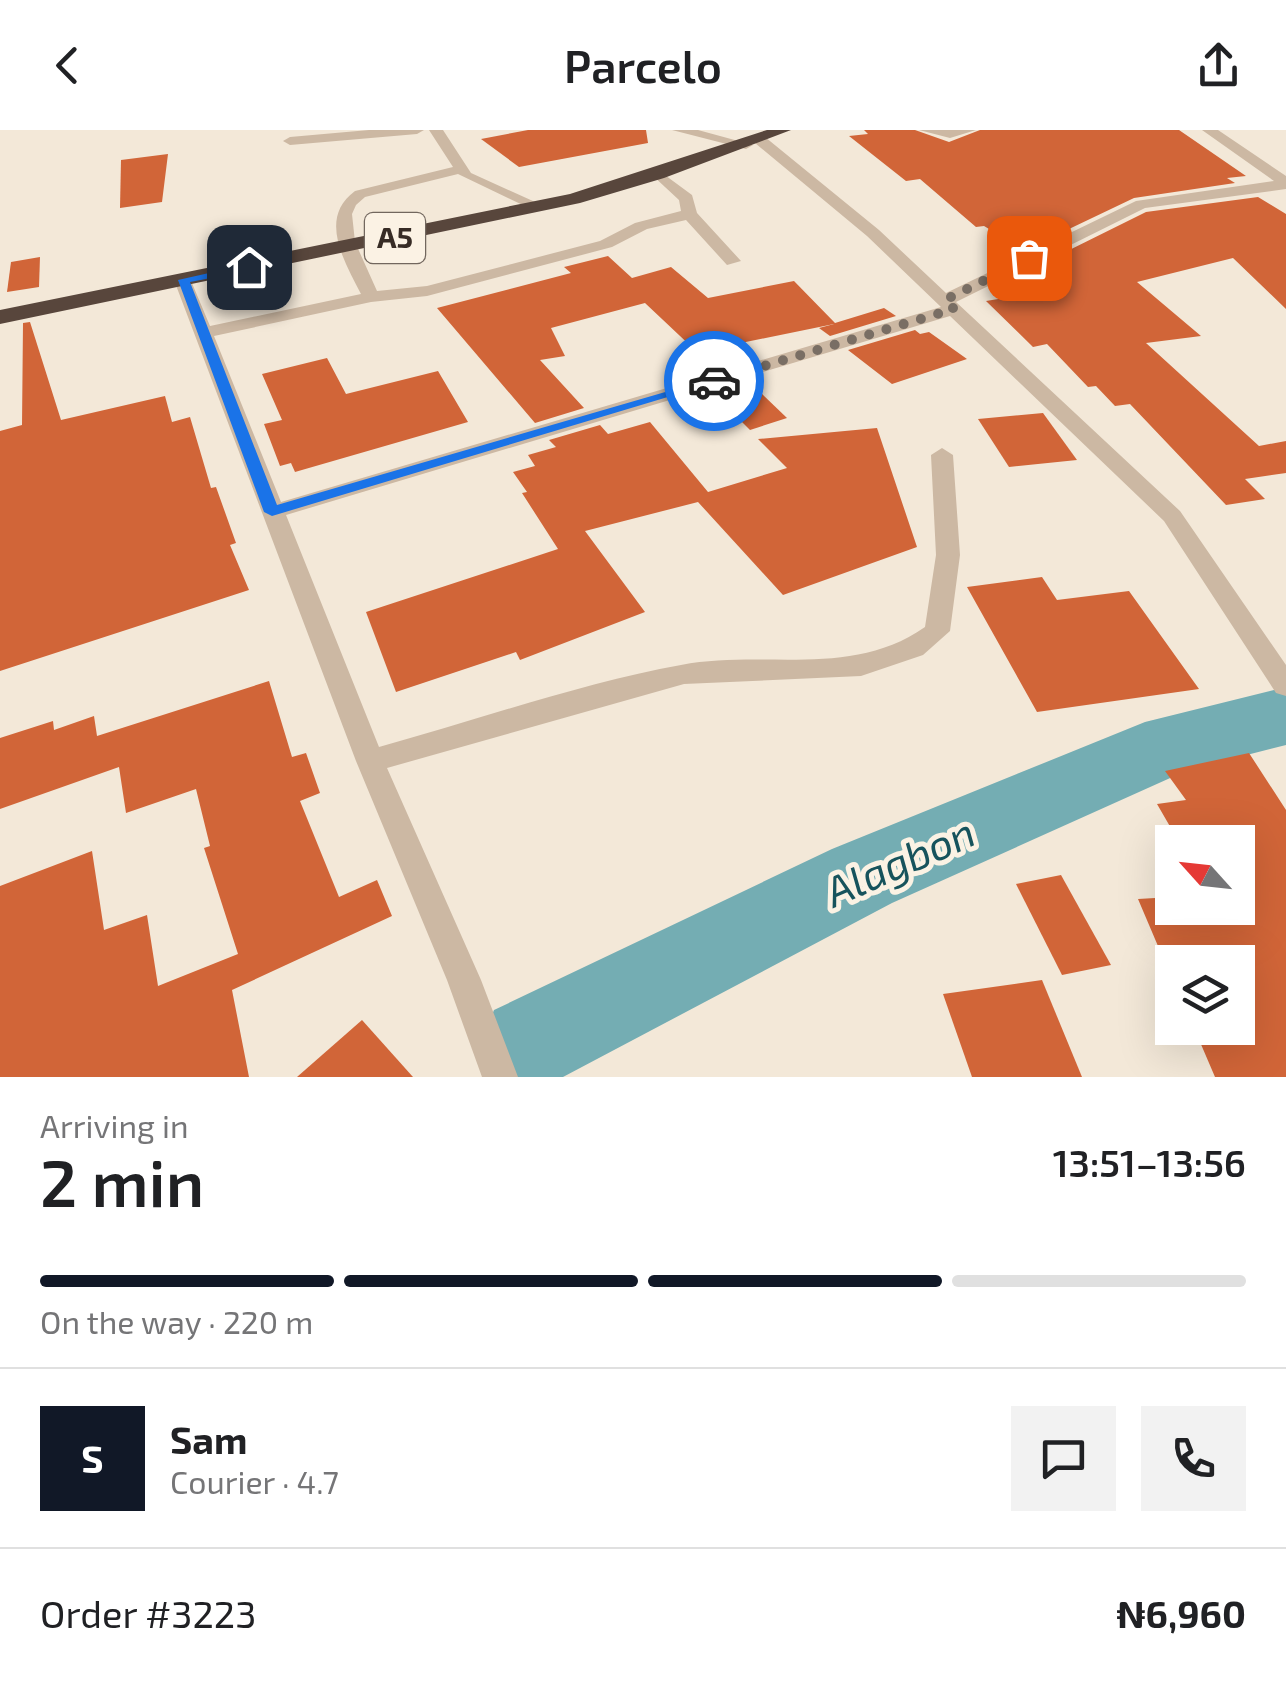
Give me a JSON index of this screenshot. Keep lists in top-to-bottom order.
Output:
{
  "streets": {
    "highway": ["A5"]
  },
  "water": ["Alagbon"],
  "north": "top left",
  "page": {
    "header": "Parcelo",
    "heading": ["2 min", "Arriving in", "13:51–13:56"],
    "panel": [
      "Sam",
      "Courier · 4.7",
      "Order #3223",
      "₦6,960"
    ],
    "bar": "On the way · 220 m",
    "round": "S"
  }
}
